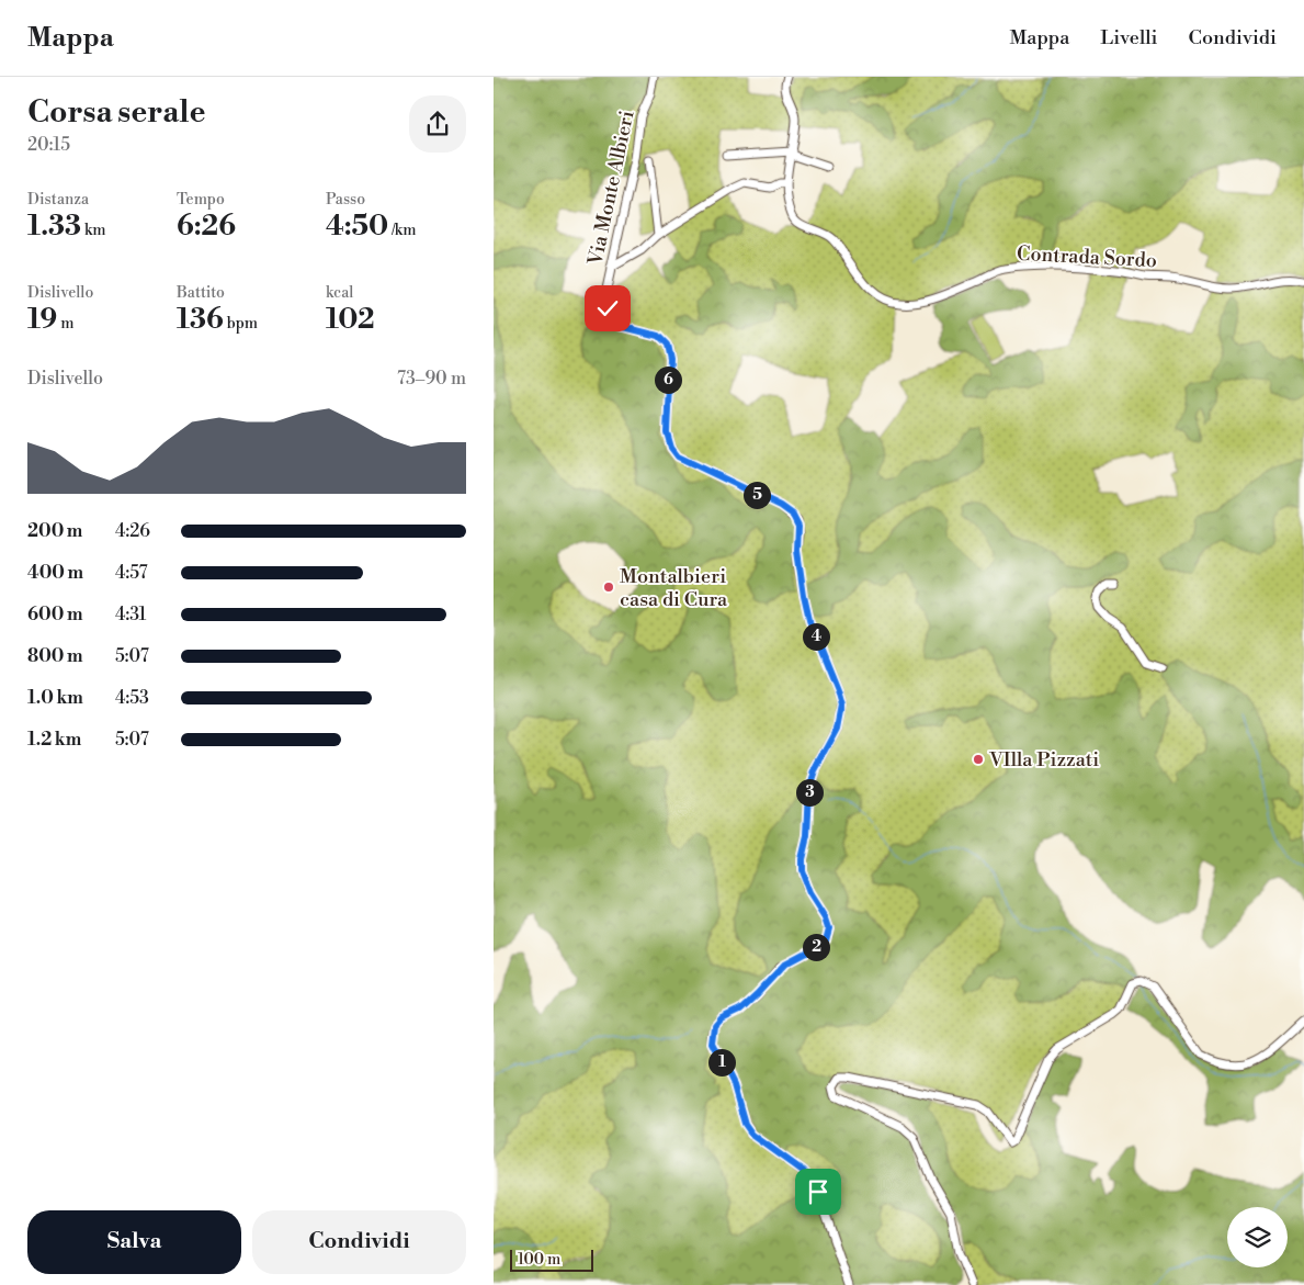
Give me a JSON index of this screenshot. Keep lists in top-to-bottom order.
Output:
{
  "streets": {
    "street": ["Via Monte Albieri", "Contrada Sordo"]
  },
  "places": ["Montalbieri casa di Cura", "VIlla Pizzati"],
  "scale_bar": "100 m",
  "page": {
    "header": "Mappa",
    "nav": ["Mappa", "Livelli", "Condividi"],
    "heading": ["Corsa serale", "20:15"],
    "stats": [
      ["Distanza", "1.33 km"],
      ["Tempo", "6:26"],
      ["Passo", "4:50 /km"],
      ["Dislivello", "19 m"],
      ["Battito", "136 bpm"],
      ["kcal", "102"]
    ],
    "chart": ["Dislivello", "73–90 m"],
    "pins": [
      "6",
      "5",
      "4",
      "3",
      "2",
      "1"
    ],
    "list": [
      {
        "name": "200 m",
        "note": "4:26"
      },
      {
        "name": "400 m",
        "note": "4:57"
      },
      {
        "name": "600 m",
        "note": "4:31"
      },
      {
        "name": "800 m",
        "note": "5:07"
      },
      {
        "name": "1.0 km",
        "note": "4:53"
      },
      {
        "name": "1.2 km",
        "note": "5:07"
      }
    ],
    "buttons": ["Salva", "Condividi"],
    "scale": "100 m"
  }
}
